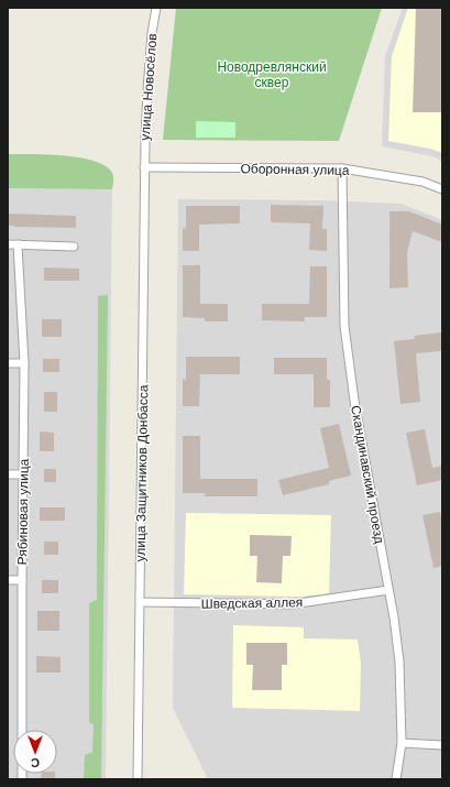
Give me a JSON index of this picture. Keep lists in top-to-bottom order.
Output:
{
  "streets": {
    "street": [
      "улица Новосёлов",
      "Оборонная улица",
      "улица Защитников Донбасса",
      "Скандинавский проезд",
      "Рябиновая улица",
      "Шведская аллея"
    ]
  },
  "crossings": [
    ["улица Новосёлов", "Оборонная улица"],
    ["улица Новосёлов", "улица Защитников Донбасса"],
    ["Оборонная улица", "улица Защитников Донбасса"],
    ["Оборонная улица", "Скандинавский проезд"],
    ["улица Защитников Донбасса", "Шведская аллея"],
    ["Скандинавский проезд", "Шведская аллея"]
  ],
  "parks": ["Новодревлянский сквер"],
  "north": "bottom"
}
